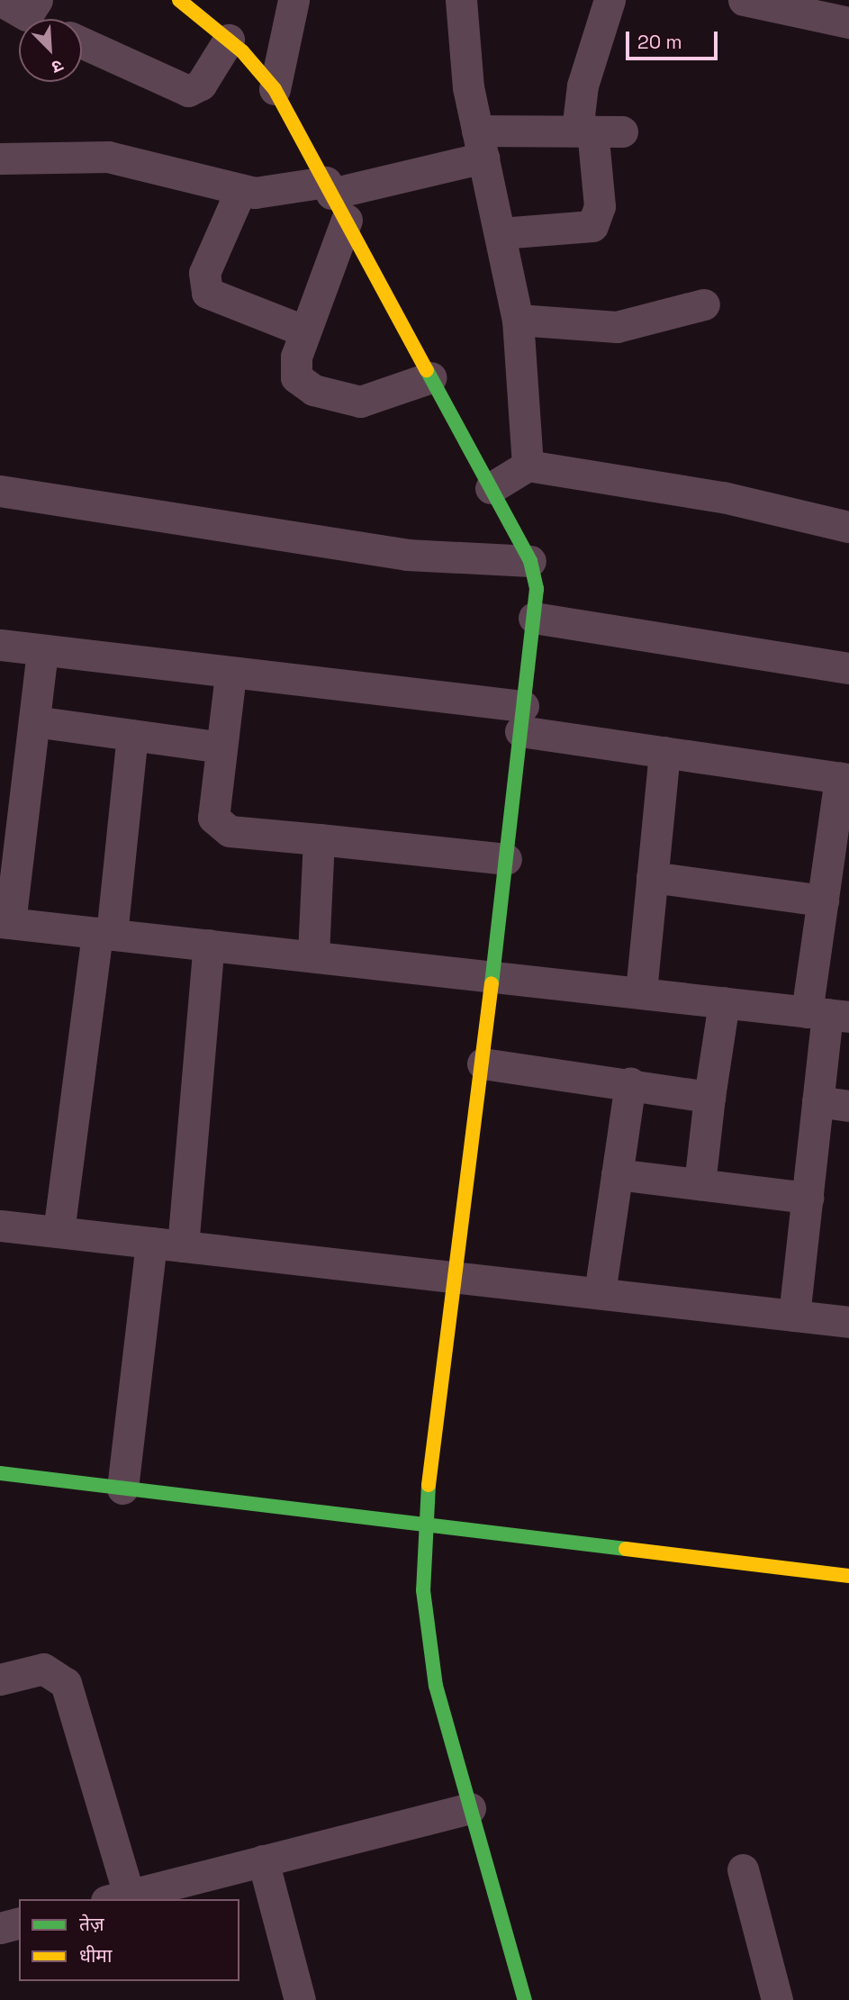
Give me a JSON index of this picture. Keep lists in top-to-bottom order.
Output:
{
  "legend": ["तेज़", "धीमा"],
  "scale_bar": "20 m",
  "north": "bottom right"
}
